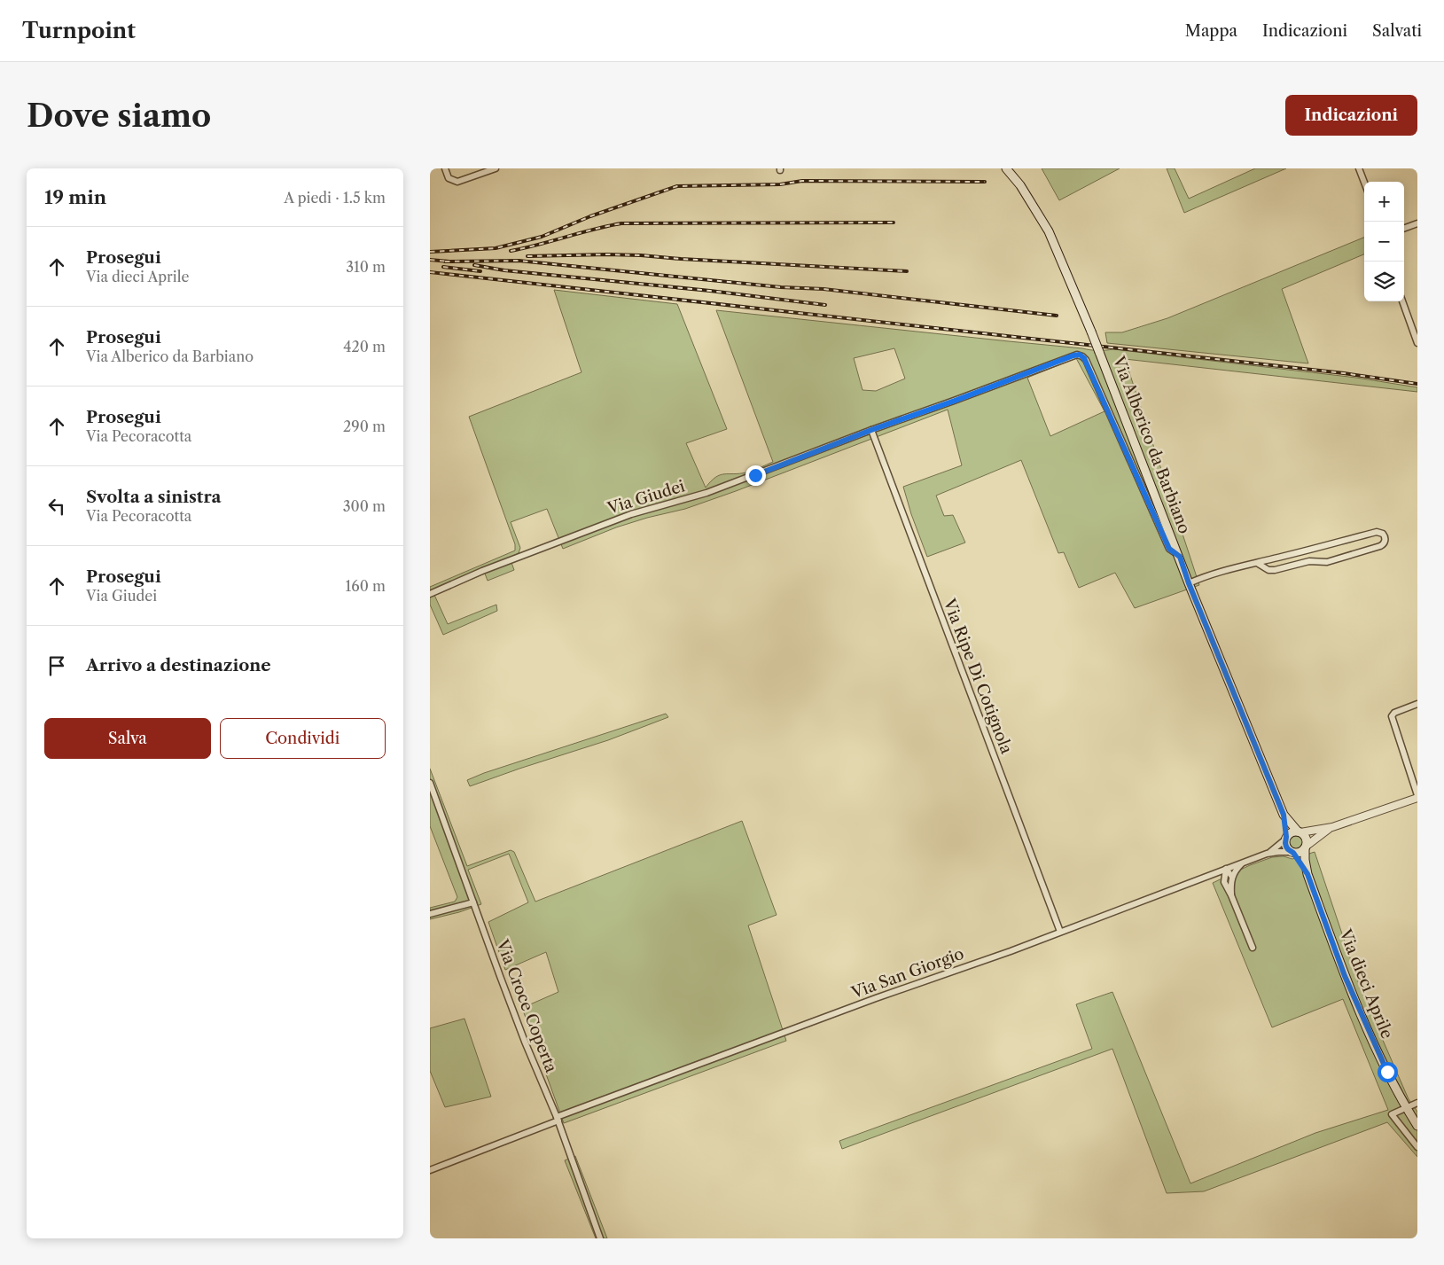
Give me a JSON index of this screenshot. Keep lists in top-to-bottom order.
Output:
{
  "streets": {
    "main road": ["Via Alberico da Barbiano", "Via dieci Aprile"],
    "street": [
      "Via Giudei",
      "Via Ripe Di Cotignola",
      "Via San Giorgio",
      "Via Croce Coperta"
    ]
  },
  "crossings": [
    ["Via Alberico da Barbiano", "Via Giudei"],
    ["Via Alberico da Barbiano", "Via San Giorgio"],
    ["Via Alberico da Barbiano", "Via dieci Aprile"],
    ["Via Giudei", "Via Ripe Di Cotignola"],
    ["Via Ripe Di Cotignola", "Via San Giorgio"],
    ["Via San Giorgio", "Via dieci Aprile"],
    ["Via San Giorgio", "Via Croce Coperta"]
  ],
  "page": {
    "header": "Turnpoint",
    "nav": ["Mappa", "Indicazioni", "Salvati"],
    "buttons": [
      "Indicazioni",
      ["Salva", "Condividi"]
    ],
    "title": "Dove siamo",
    "heading": ["19 min", "A piedi · 1.5 km"],
    "map_buttons": ["+", "−"],
    "list": [
      ["Prosegui", "Via dieci Aprile", "310 m"],
      ["Prosegui", "Via Alberico da Barbiano", "420 m"],
      ["Prosegui", "Via Pecoracotta", "290 m"],
      ["Svolta a sinistra", "Via Pecoracotta", "300 m"],
      ["Prosegui", "Via Giudei", "160 m"],
      "Arrivo a destinazione"
    ]
  }
}
